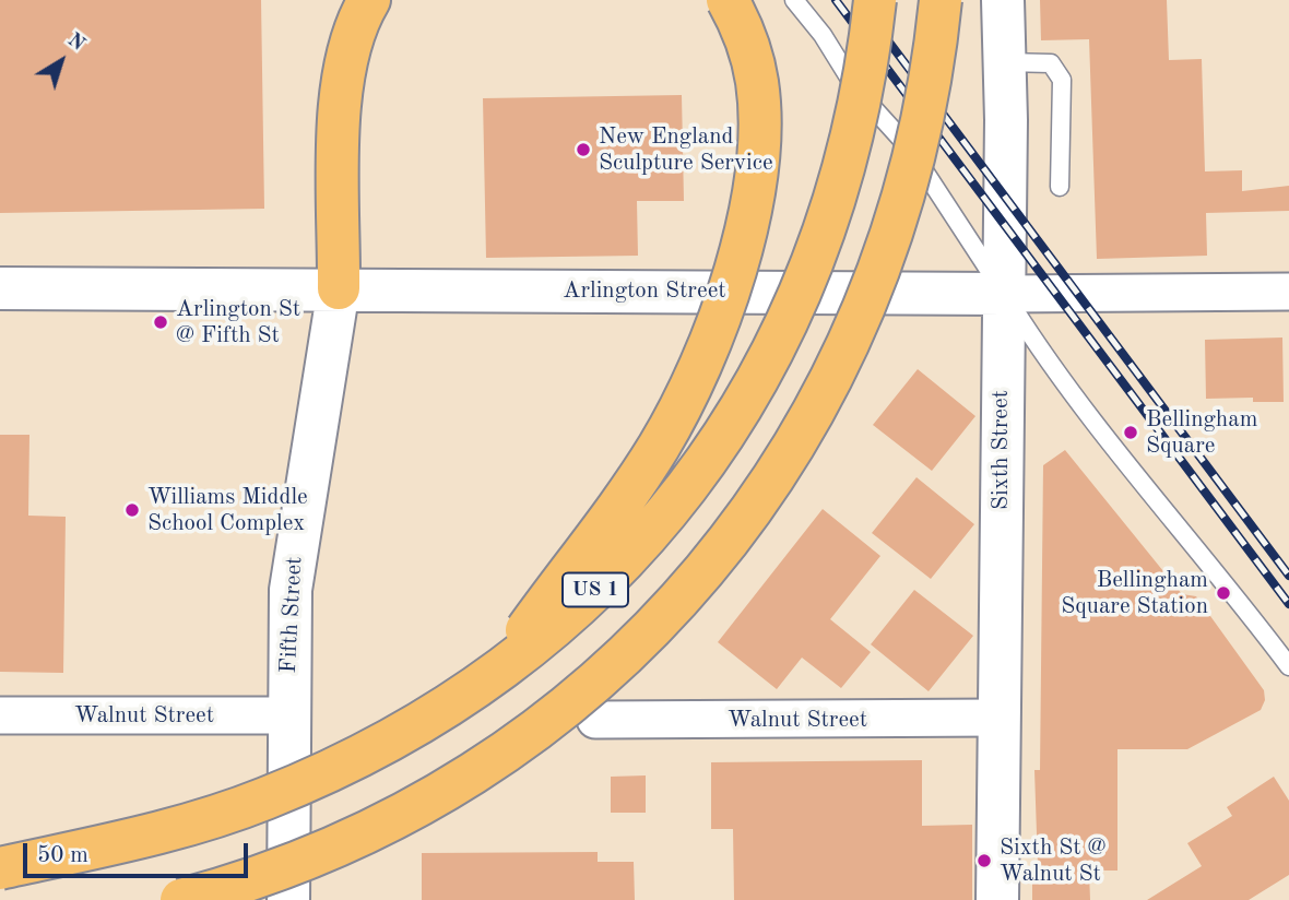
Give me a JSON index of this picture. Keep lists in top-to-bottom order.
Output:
{
  "streets": {
    "highway": ["US 1"],
    "street": [
      "Arlington Street",
      "Sixth Street",
      "Fifth Street",
      "Walnut Street"
    ]
  },
  "crossings": [
    ["Arlington Street", "Sixth Street"],
    ["Arlington Street", "Fifth Street"],
    ["Sixth Street", "Walnut Street"],
    ["Fifth Street", "Walnut Street"]
  ],
  "places": [
    "New England Sculpture Service",
    "Arlington St @ Fifth St",
    "Bellingham Square",
    "Williams Middle School Complex",
    "Bellingham Square Station",
    "Sixth St @ Walnut St"
  ],
  "scale_bar": "50 m",
  "north": "top right"
}
